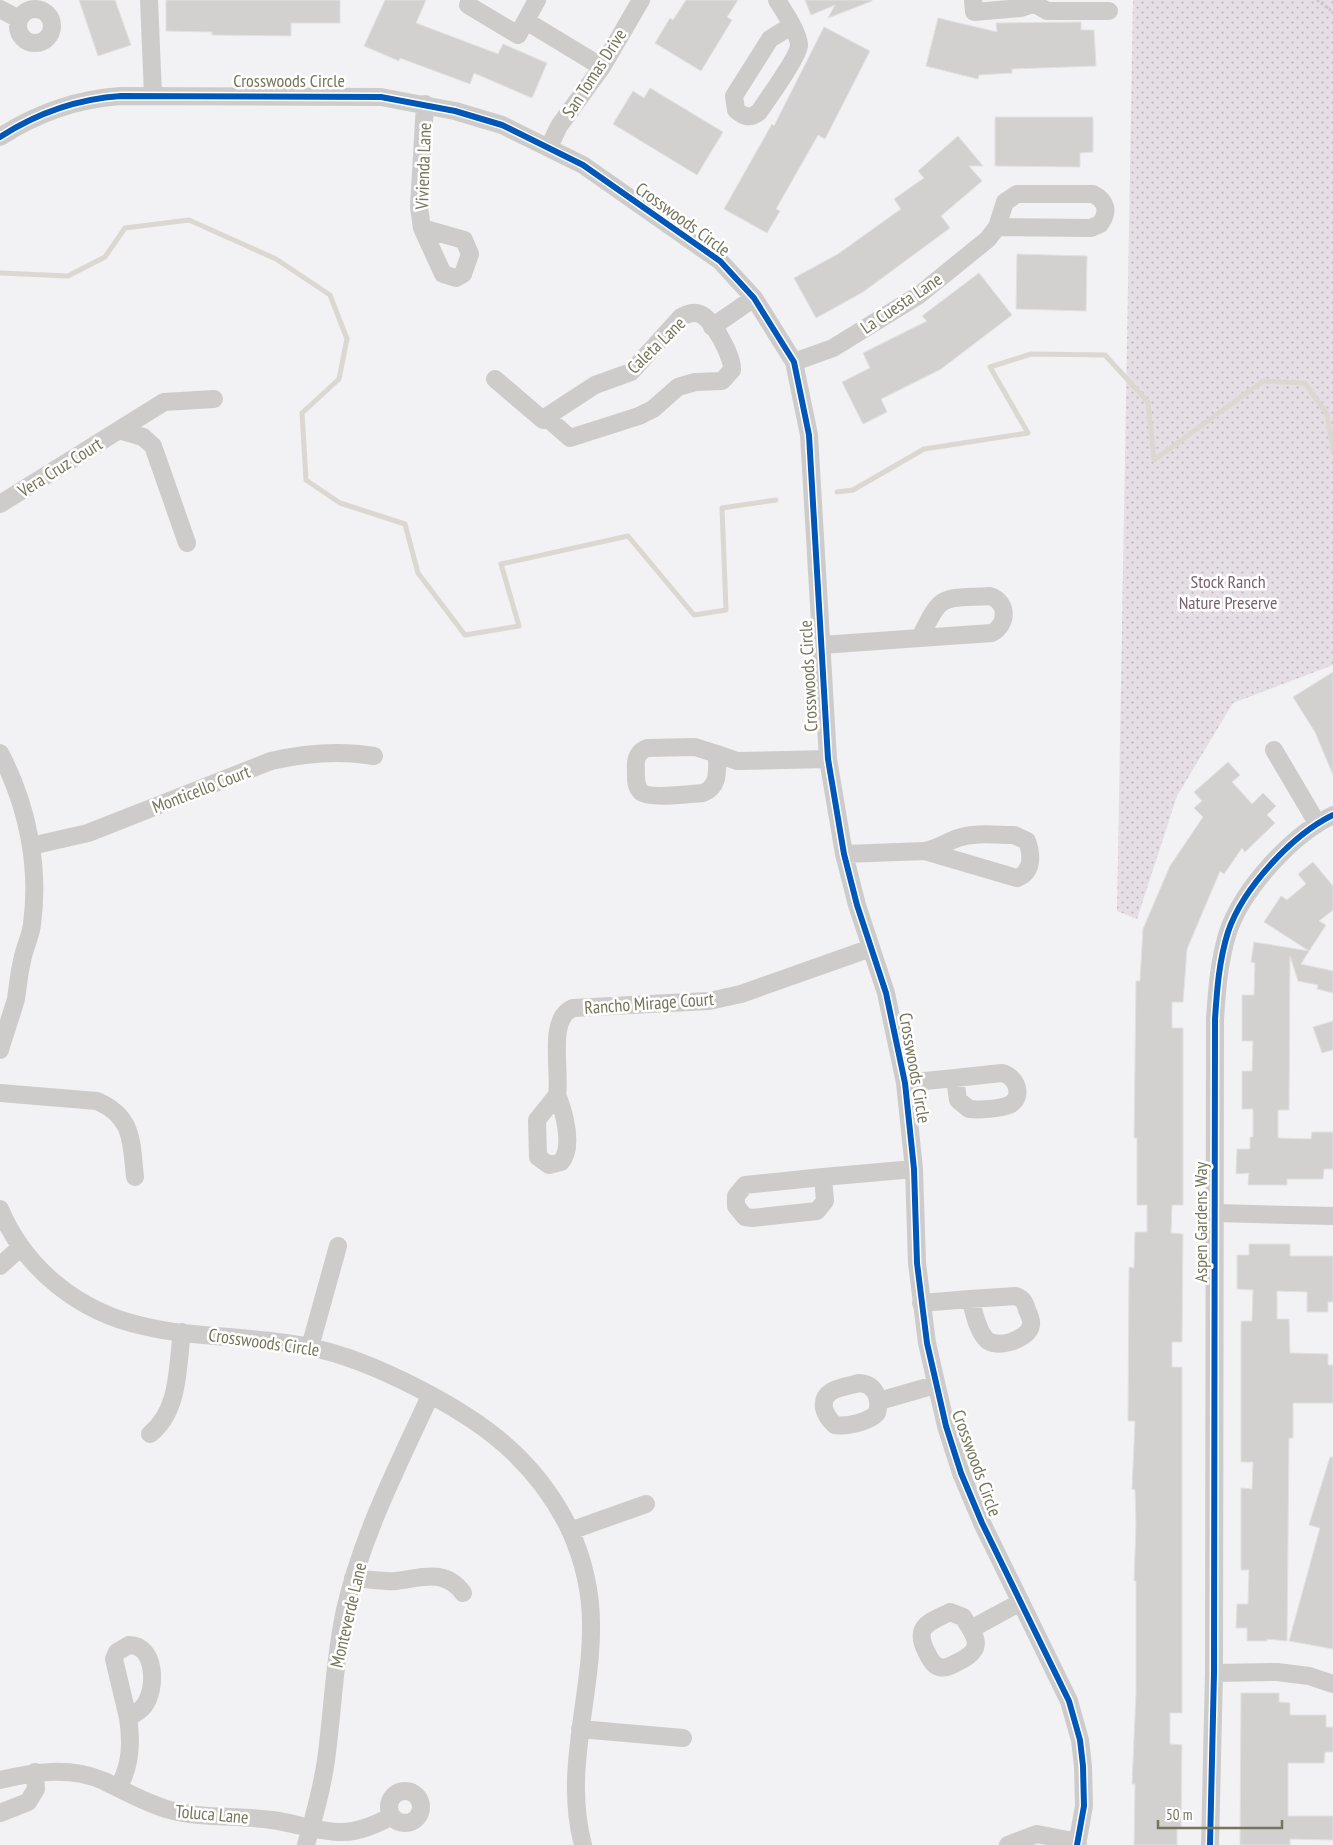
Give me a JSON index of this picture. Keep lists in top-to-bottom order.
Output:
{
  "streets": {
    "street": [
      "San Tomas Drive",
      "Crosswoods Circle",
      "Vivienda Lane",
      "La Cuesta Lane",
      "Caleta Lane",
      "Vera Cruz Court",
      "Monticello Court",
      "Rancho Mirage Court",
      "Aspen Gardens Way",
      "Monteverde Lane",
      "Toluca Lane"
    ]
  },
  "crossings": [
    ["San Tomas Drive", "Crosswoods Circle"],
    ["Crosswoods Circle", "Vivienda Lane"],
    ["Crosswoods Circle", "La Cuesta Lane"],
    ["Crosswoods Circle", "Caleta Lane"],
    ["Crosswoods Circle", "Rancho Mirage Court"],
    ["Crosswoods Circle", "Monteverde Lane"],
    ["Monteverde Lane", "Toluca Lane"]
  ],
  "parks": ["Stock Ranch Nature Preserve"],
  "scale_bar": "50 m"
}
